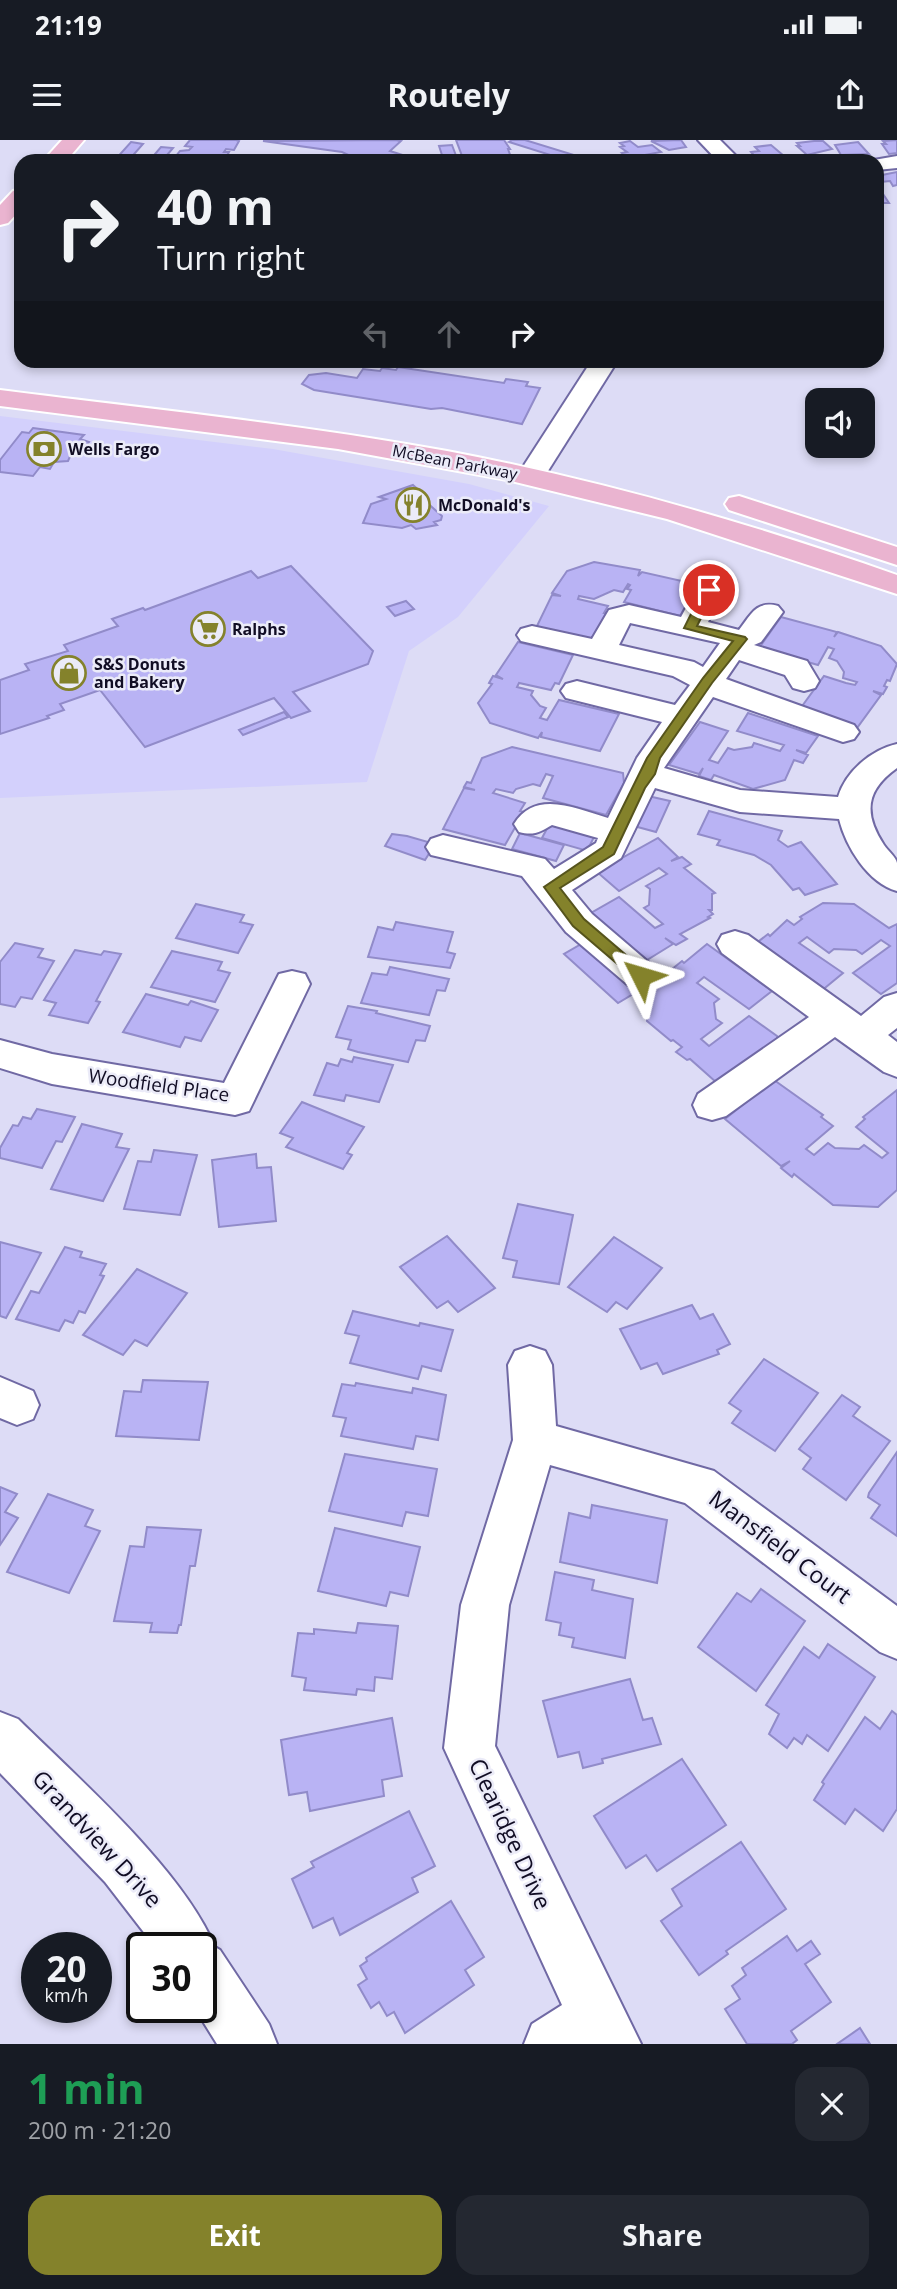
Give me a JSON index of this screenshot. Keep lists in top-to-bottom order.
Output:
{
  "streets": {
    "main road": ["McBean Parkway"],
    "street": [
      "Woodfield Place",
      "Mansfield Court",
      "Clearidge Drive",
      "Grandview Drive"
    ]
  },
  "crossings": [
    ["Mansfield Court", "Clearidge Drive"]
  ],
  "places": {
    "bank": ["Wells Fargo"],
    "restaurant": ["McDonald's"],
    "supermarket": ["Ralphs"],
    "shop": ["S&S Donuts and Bakery"]
  },
  "page": {
    "status": "21:19",
    "header": "Routely",
    "turn": ["40 m", "Turn right"],
    "speed": "20 km/h",
    "limit": "30",
    "heading": ["1 min", "200 m · 21:20"],
    "buttons": ["Exit", "Share"]
  }
}
